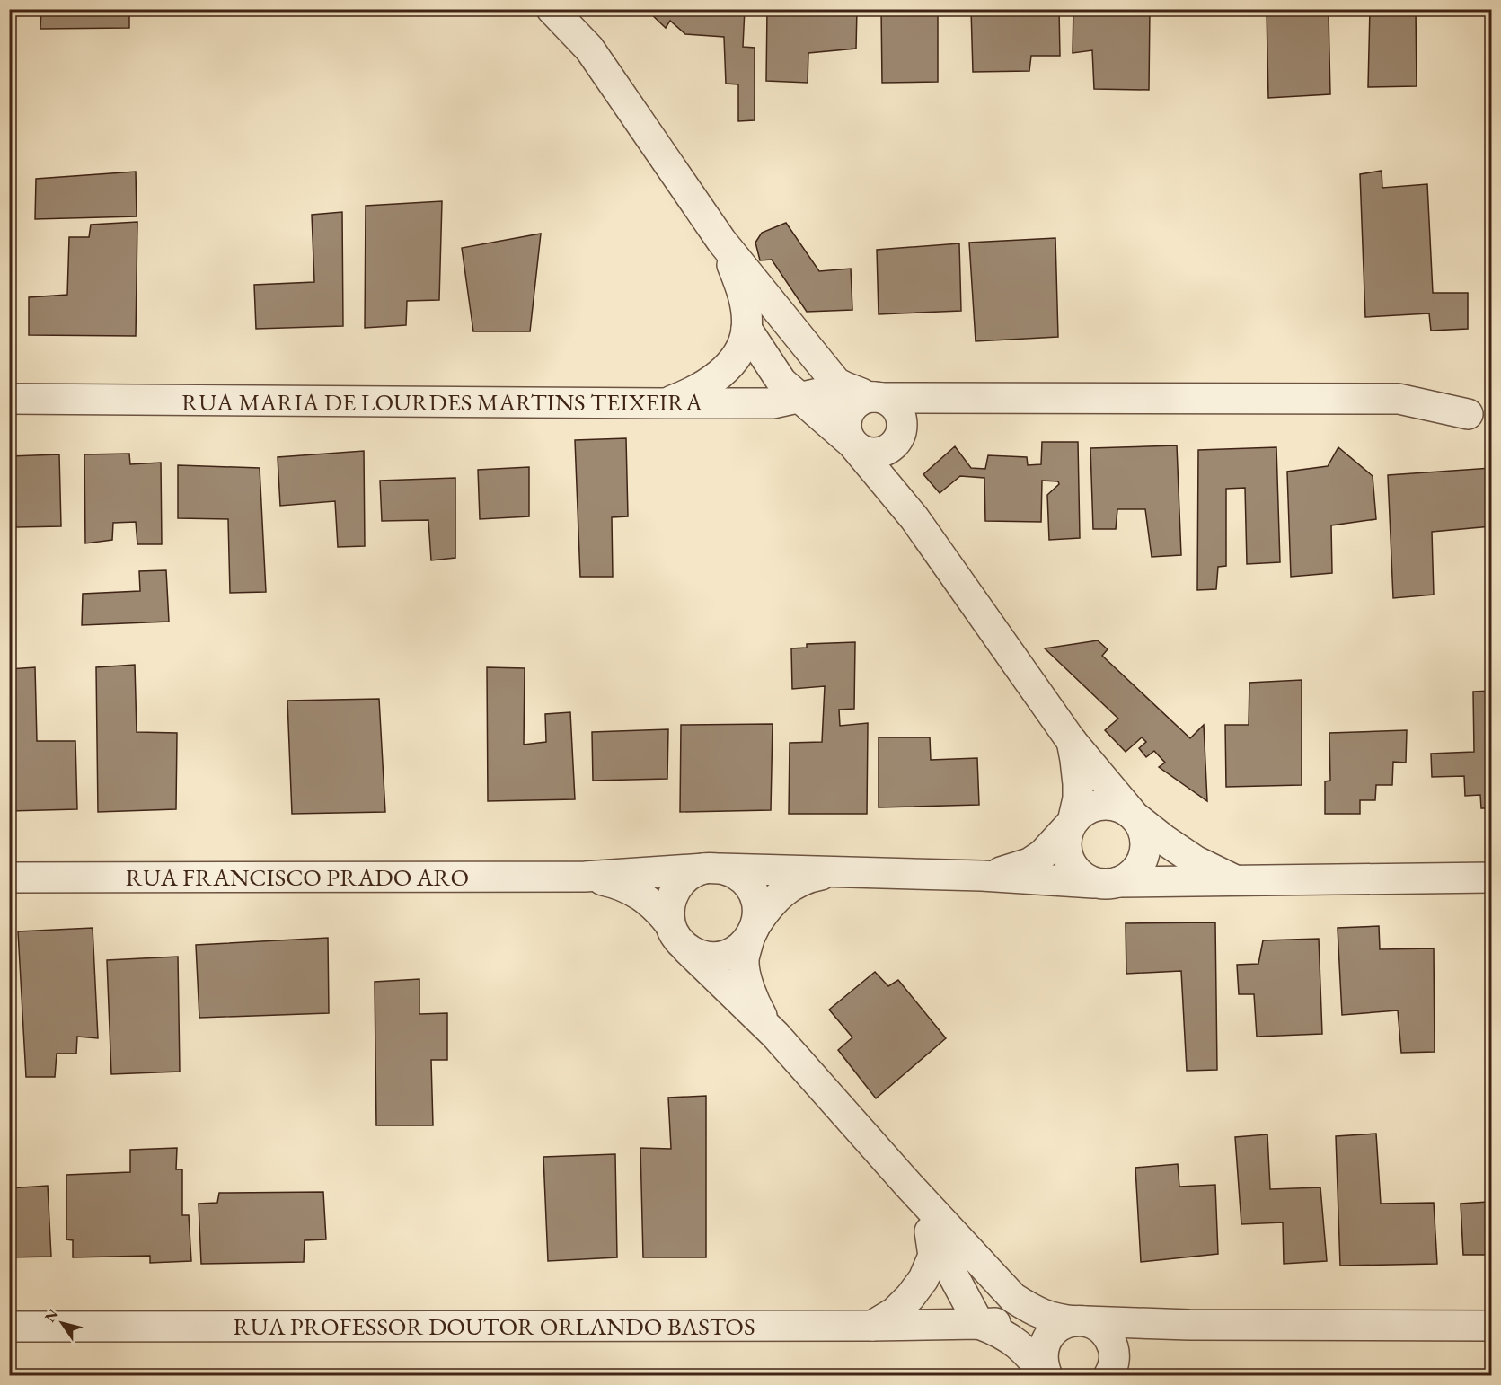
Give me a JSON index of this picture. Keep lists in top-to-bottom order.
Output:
{
  "streets": {
    "street": ["RUA MARIA DE LOURDES MARTINS TEIXEIRA", "RUA FRANCISCO PRADO ARO", "RUA PROFESSOR DOUTOR ORLANDO BASTOS"]
  },
  "north": "top left"
}
